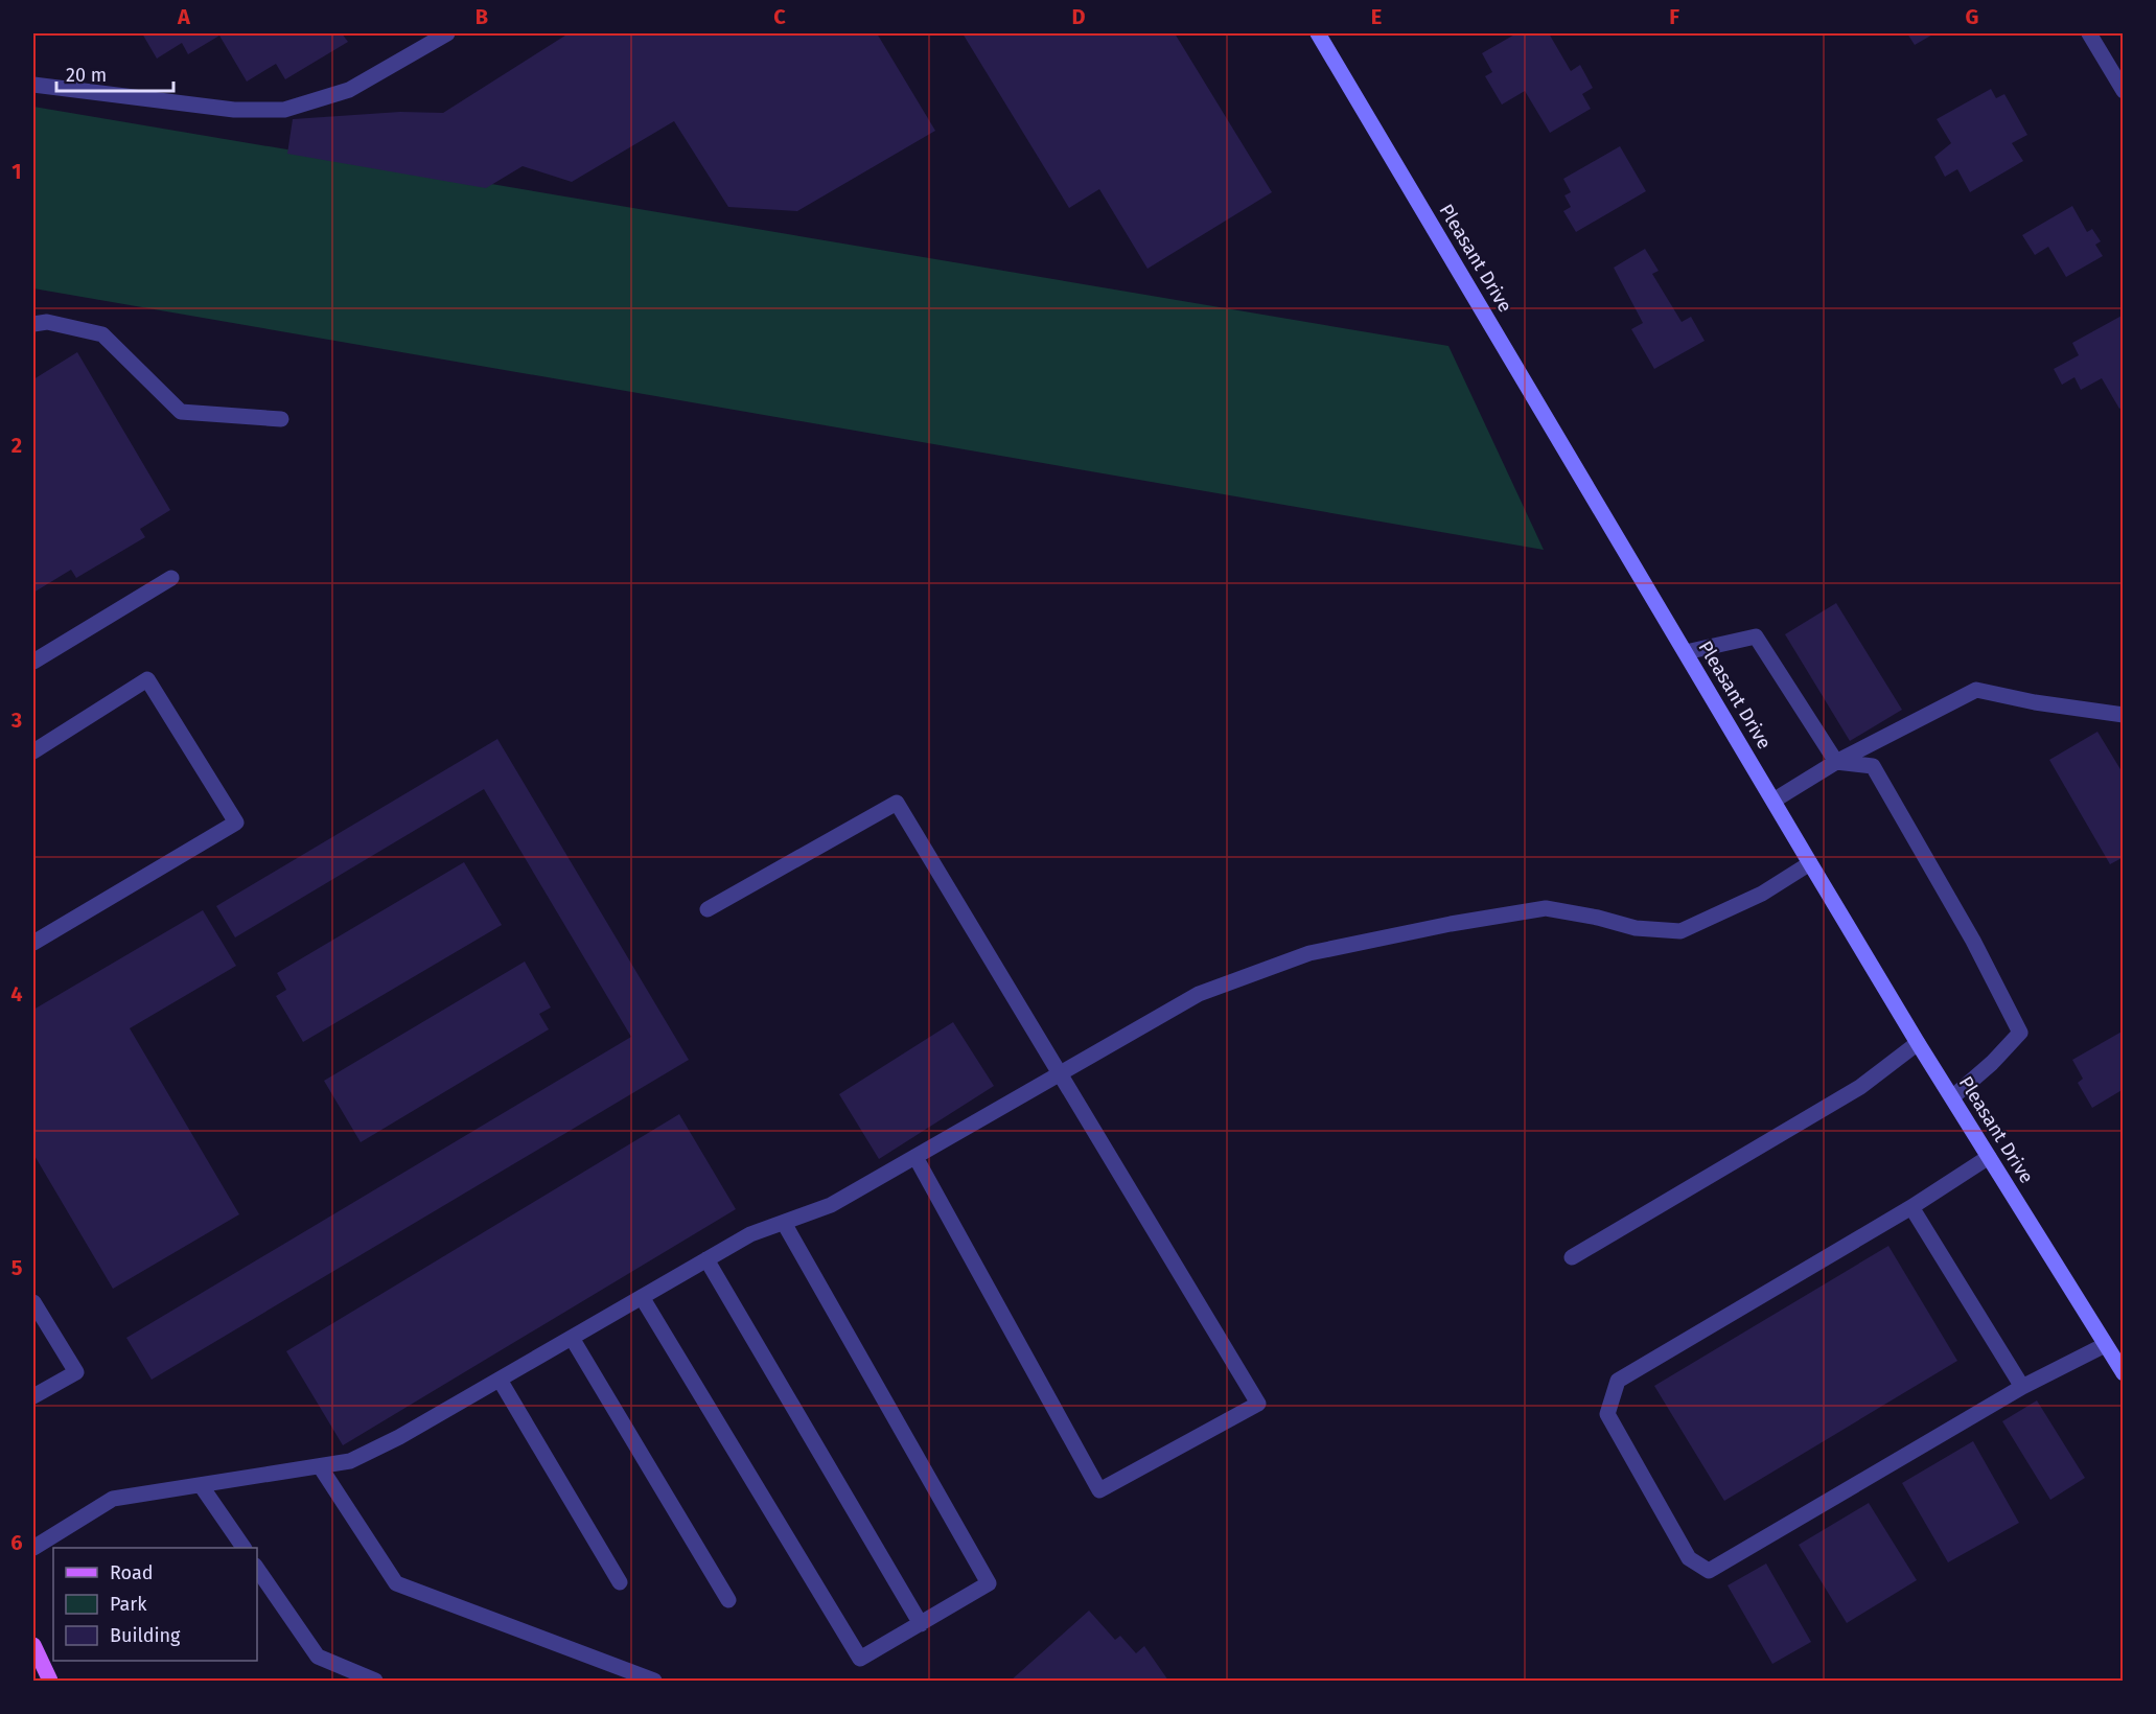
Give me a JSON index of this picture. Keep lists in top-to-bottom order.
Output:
{
  "streets": {
    "street": ["Pleasant Drive"]
  },
  "legend": ["Road", "Park", "Building"],
  "scale_bar": "20 m",
  "grid": {
    "columns": [
      "A",
      "B",
      "C",
      "D",
      "E",
      "F",
      "G"
    ],
    "rows": [
      "1",
      "2",
      "3",
      "4",
      "5",
      "6"
    ]
  }
}
